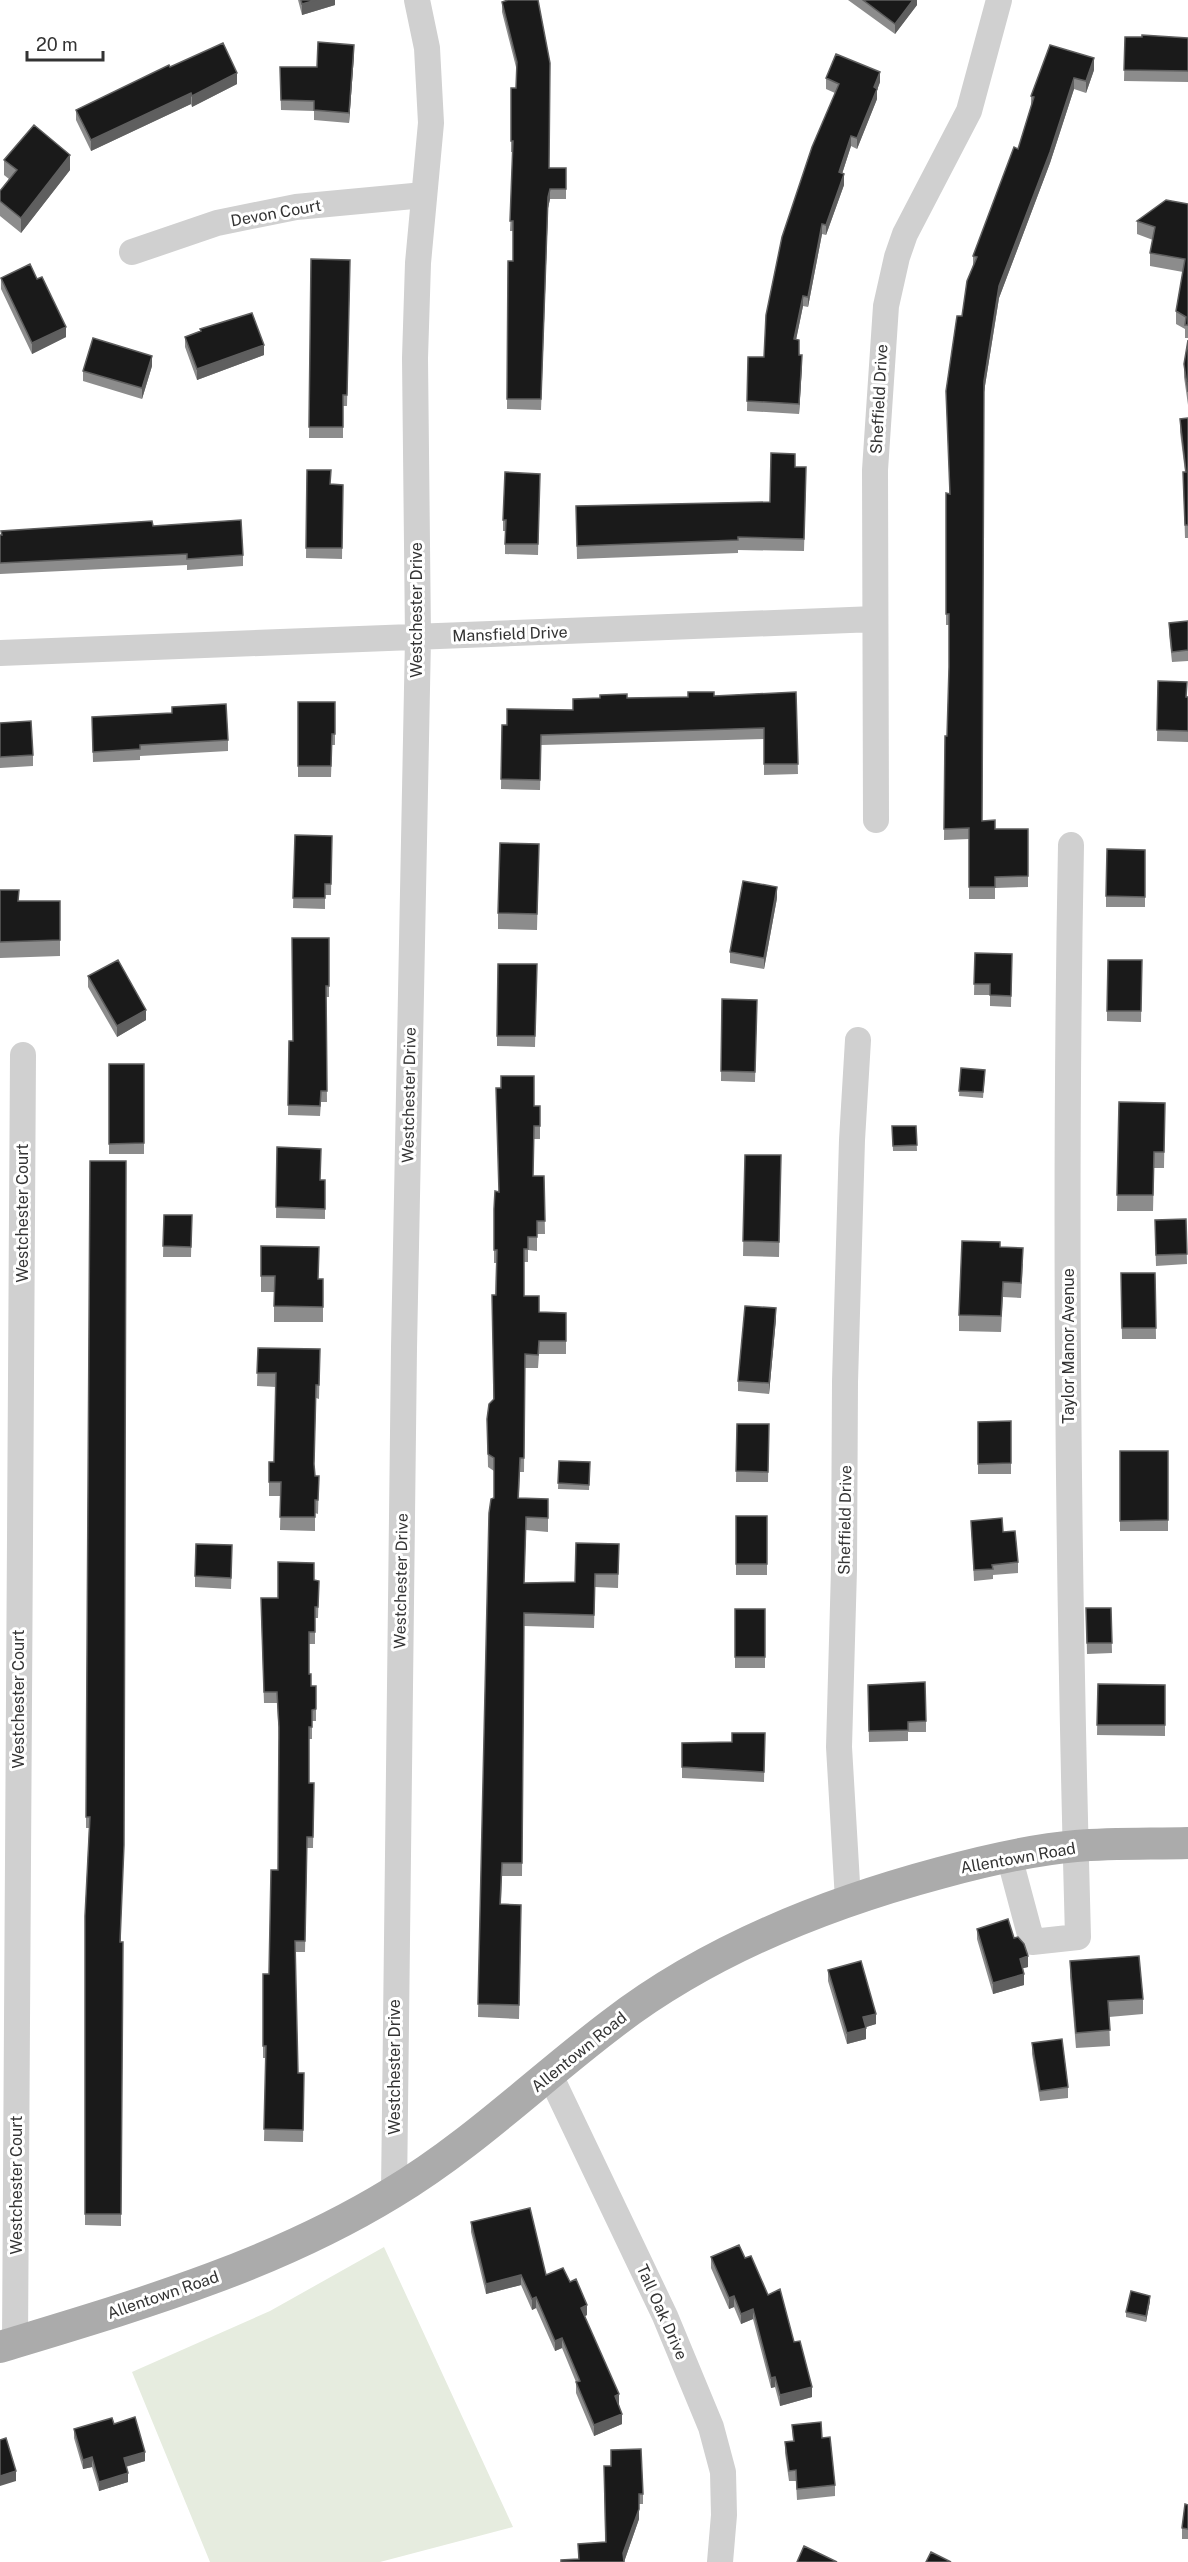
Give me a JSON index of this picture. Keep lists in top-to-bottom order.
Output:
{
  "streets": {
    "main road": ["Allentown Road"],
    "street": [
      "Devon Court",
      "Sheffield Drive",
      "Westchester Drive",
      "Mansfield Drive",
      "Westchester Court",
      "Taylor Manor Avenue",
      "Tall Oak Drive"
    ]
  },
  "crossings": [
    ["Devon Court", "Westchester Drive"],
    ["Sheffield Drive", "Mansfield Drive"],
    ["Sheffield Drive", "Allentown Road"],
    ["Westchester Drive", "Mansfield Drive"],
    ["Westchester Drive", "Allentown Road"],
    ["Westchester Court", "Allentown Road"],
    ["Taylor Manor Avenue", "Allentown Road"],
    ["Allentown Road", "Tall Oak Drive"]
  ],
  "scale_bar": "20 m"
}
